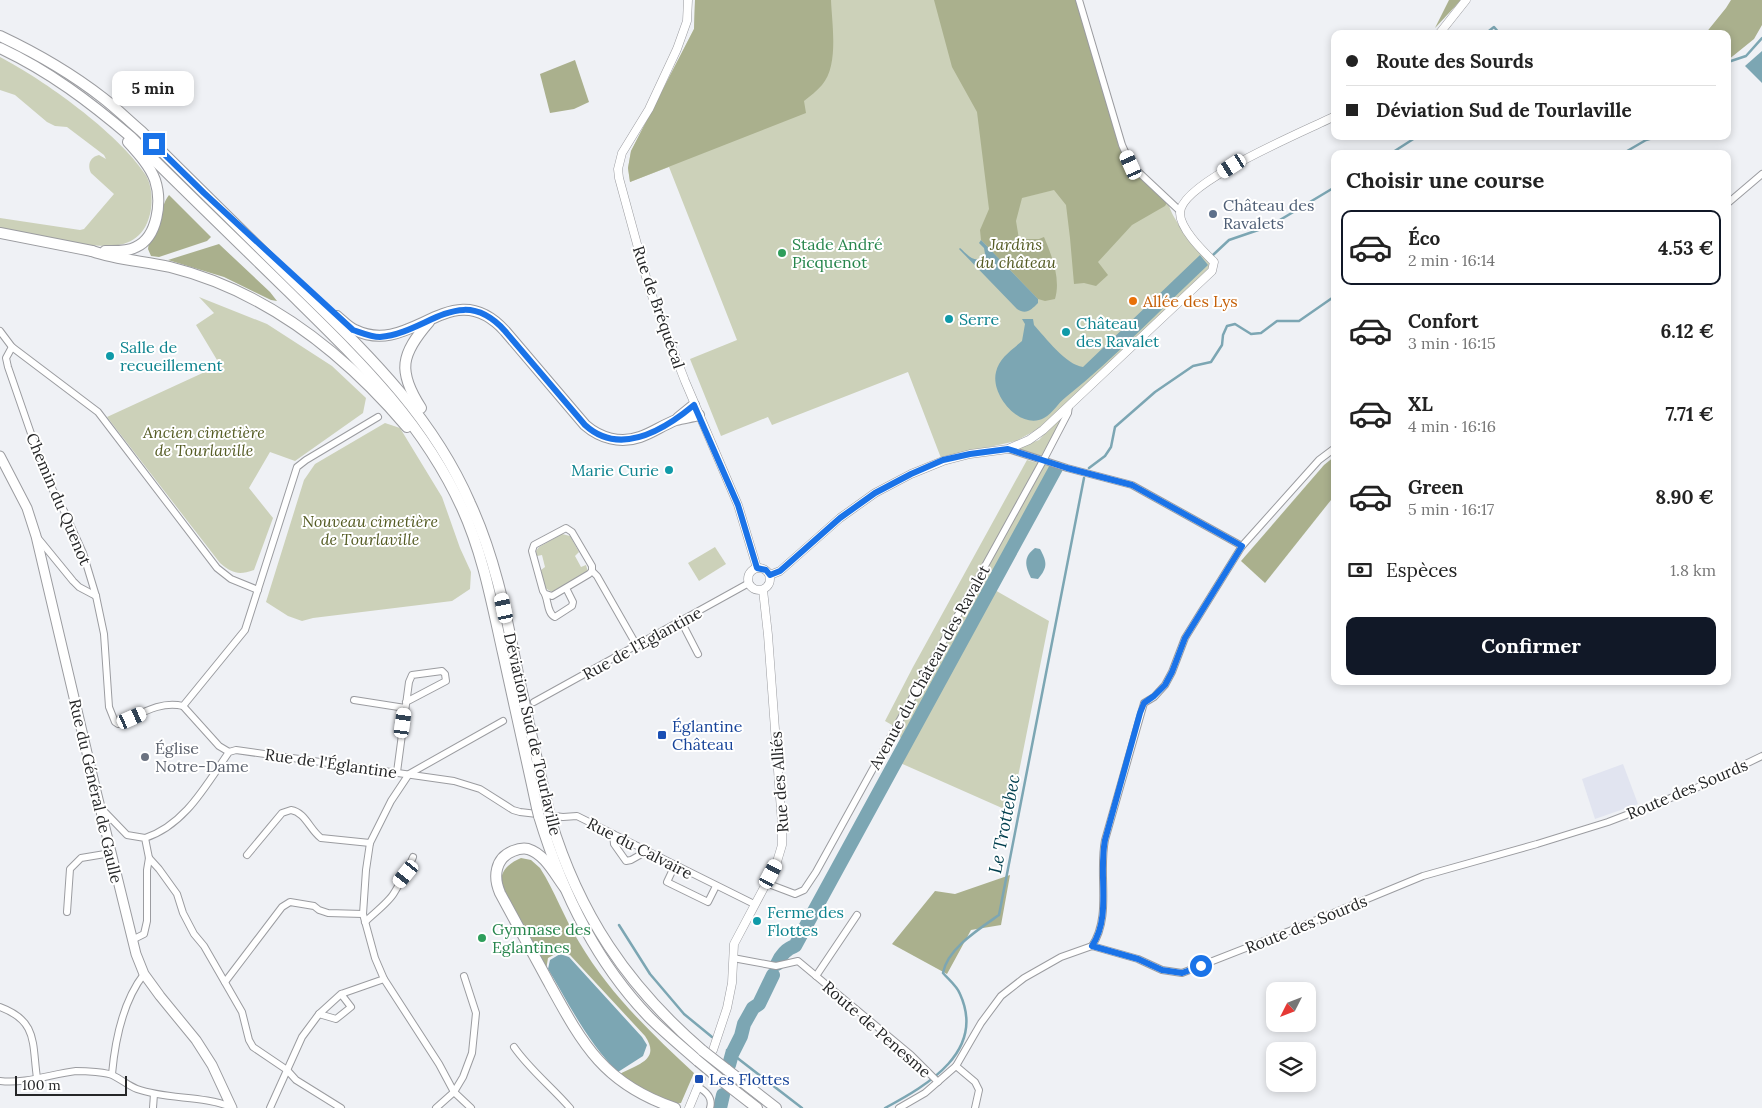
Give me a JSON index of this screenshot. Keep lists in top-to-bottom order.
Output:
{
  "streets": {
    "main road": ["Déviation Sud de Tourlaville", "Rue du Général de Gaulle"],
    "street": [
      "Rue de Bréquécal",
      "Chemin du Quenot",
      "Rue de l'Eglantine",
      "Avenue du Château des Ravalet",
      "Rue de l'Églantine",
      "Rue des Alliés",
      "Route des Sourds",
      "Rue du Calvaire",
      "Route de Penesme"
    ]
  },
  "crossings": [
    ["Rue de Bréquécal", "Rue de l'Eglantine"],
    ["Rue de Bréquécal", "Rue des Alliés"],
    ["Rue de l'Eglantine", "Rue des Alliés"],
    ["Avenue du Château des Ravalet", "Rue des Alliés"],
    ["Déviation Sud de Tourlaville", "Rue des Alliés"],
    ["Rue de l'Églantine", "Rue du Calvaire"],
    ["Rue des Alliés", "Rue du Calvaire"],
    ["Rue des Alliés", "Route de Penesme"]
  ],
  "water": ["Le Trottebec"],
  "parks": ["Jardins du château", "Ancien cimetière de Tourlaville", "Nouveau cimetière de Tourlaville"],
  "places": {
    "other": [
      "Château des Ravalets",
      "Stade André Picquenot",
      "Allée des Lys",
      "Serre",
      "Château des Ravalet",
      "Salle de recueillement",
      "Marie Curie",
      "Église Notre-Dame",
      "Ferme des Flottes",
      "Gymnase des Eglantines"
    ],
    "transit": ["Églantine Château", "Les Flottes"]
  },
  "scale_bar": "100 m",
  "north": "bottom left",
  "page": {
    "banner": ["Route des Sourds", "Déviation Sud de Tourlaville"],
    "bubble": "5 min",
    "heading": "Choisir une course",
    "list": [
      {
        "name": "Éco",
        "note": "2 min · 16:14",
        "value": "4.53 €"
      },
      {
        "name": "Confort",
        "note": "3 min · 16:15",
        "value": "6.12 €"
      },
      {
        "name": "XL",
        "note": "4 min · 16:16",
        "value": "7.71 €"
      },
      {
        "name": "Green",
        "note": "5 min · 16:17",
        "value": "8.90 €"
      }
    ],
    "pay": ["Espèces", "1.8 km"],
    "buttons": "Confirmer",
    "scale": "100 m"
  }
}
